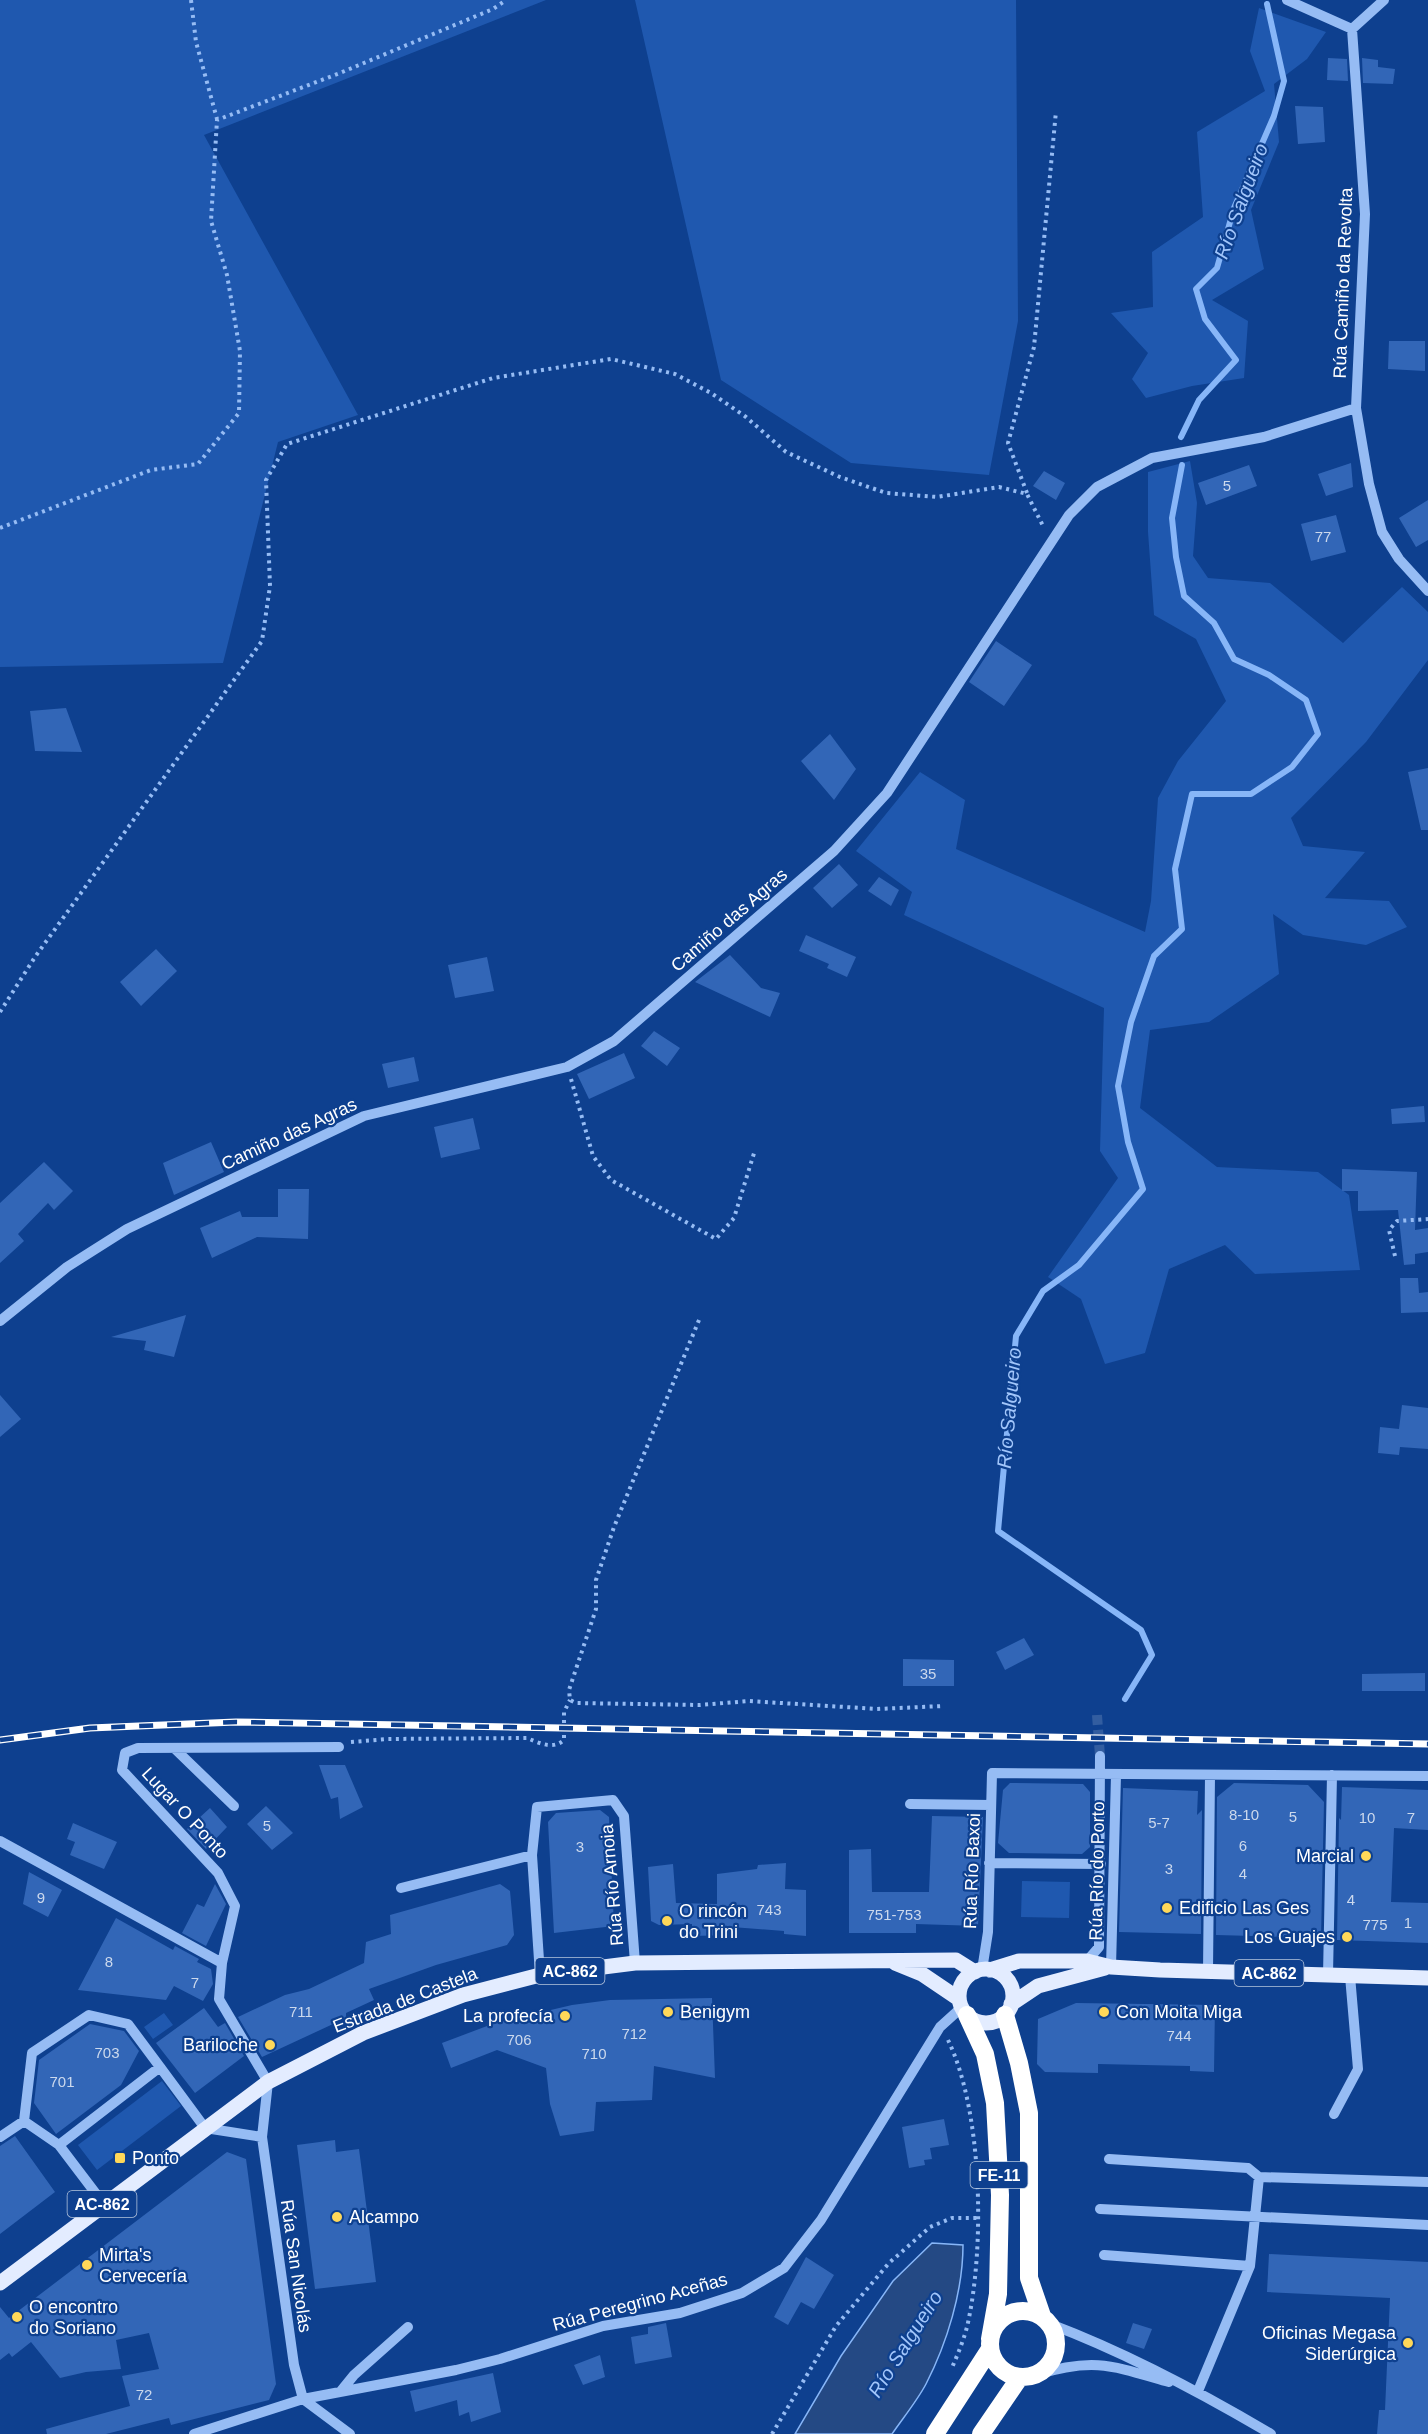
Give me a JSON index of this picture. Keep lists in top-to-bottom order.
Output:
{
  "streets": {
    "highway": ["FE-11"],
    "main road": ["AC-862", "Estrada de Castela"],
    "street": [
      "Rúa Camiño da Revolta",
      "Camiño das Agras",
      "Lugar O Ponto",
      "Rúa Río Baxoi",
      "Rúa Río do Porto",
      "Rúa Río Arnoia",
      "Rúa San Nicolás",
      "Rúa Peregrino Aceñas"
    ]
  },
  "crossings": [
    ["Rúa Camiño da Revolta", "Camiño das Agras"],
    ["Lugar O Ponto", "Estrada de Castela"],
    ["Lugar O Ponto", "Rúa San Nicolás"],
    ["Rúa Río Baxoi", "AC-862"],
    ["Rúa Río Baxoi", "FE-11"],
    ["Rúa Río Baxoi", "Rúa Peregrino Aceñas"],
    ["Rúa Río do Porto", "AC-862"],
    ["Rúa Río Arnoia", "Estrada de Castela"],
    ["AC-862", "Estrada de Castela"],
    ["AC-862", "FE-11"],
    ["AC-862", "Rúa Peregrino Aceñas"],
    ["Estrada de Castela", "Rúa San Nicolás"],
    ["FE-11", "Rúa Peregrino Aceñas"],
    ["Rúa San Nicolás", "Rúa Peregrino Aceñas"]
  ],
  "water": ["Río Salgueiro"],
  "places": {
    "other": [
      "Marcial",
      "Edificio Las Ges",
      "O rincón do Trini",
      "Los Guajes",
      "Benigym",
      "Con Moita Miga",
      "La profecía",
      "Bariloche",
      "Alcampo",
      "Mirta's Cervecería",
      "O encontro do Soriano",
      "Oficinas Megasa Siderúrgica"
    ],
    "transit": ["Ponto"]
  },
  "house_numbers": [
    "5",
    "77",
    "35",
    "8-10",
    "5",
    "10",
    "7",
    "5-7",
    "5",
    "6",
    "3",
    "3",
    "4",
    "9",
    "4",
    "743",
    "751-753",
    "1",
    "775",
    "8",
    "7",
    "711",
    "712",
    "744",
    "706",
    "703",
    "710",
    "701",
    "72"
  ]
}
